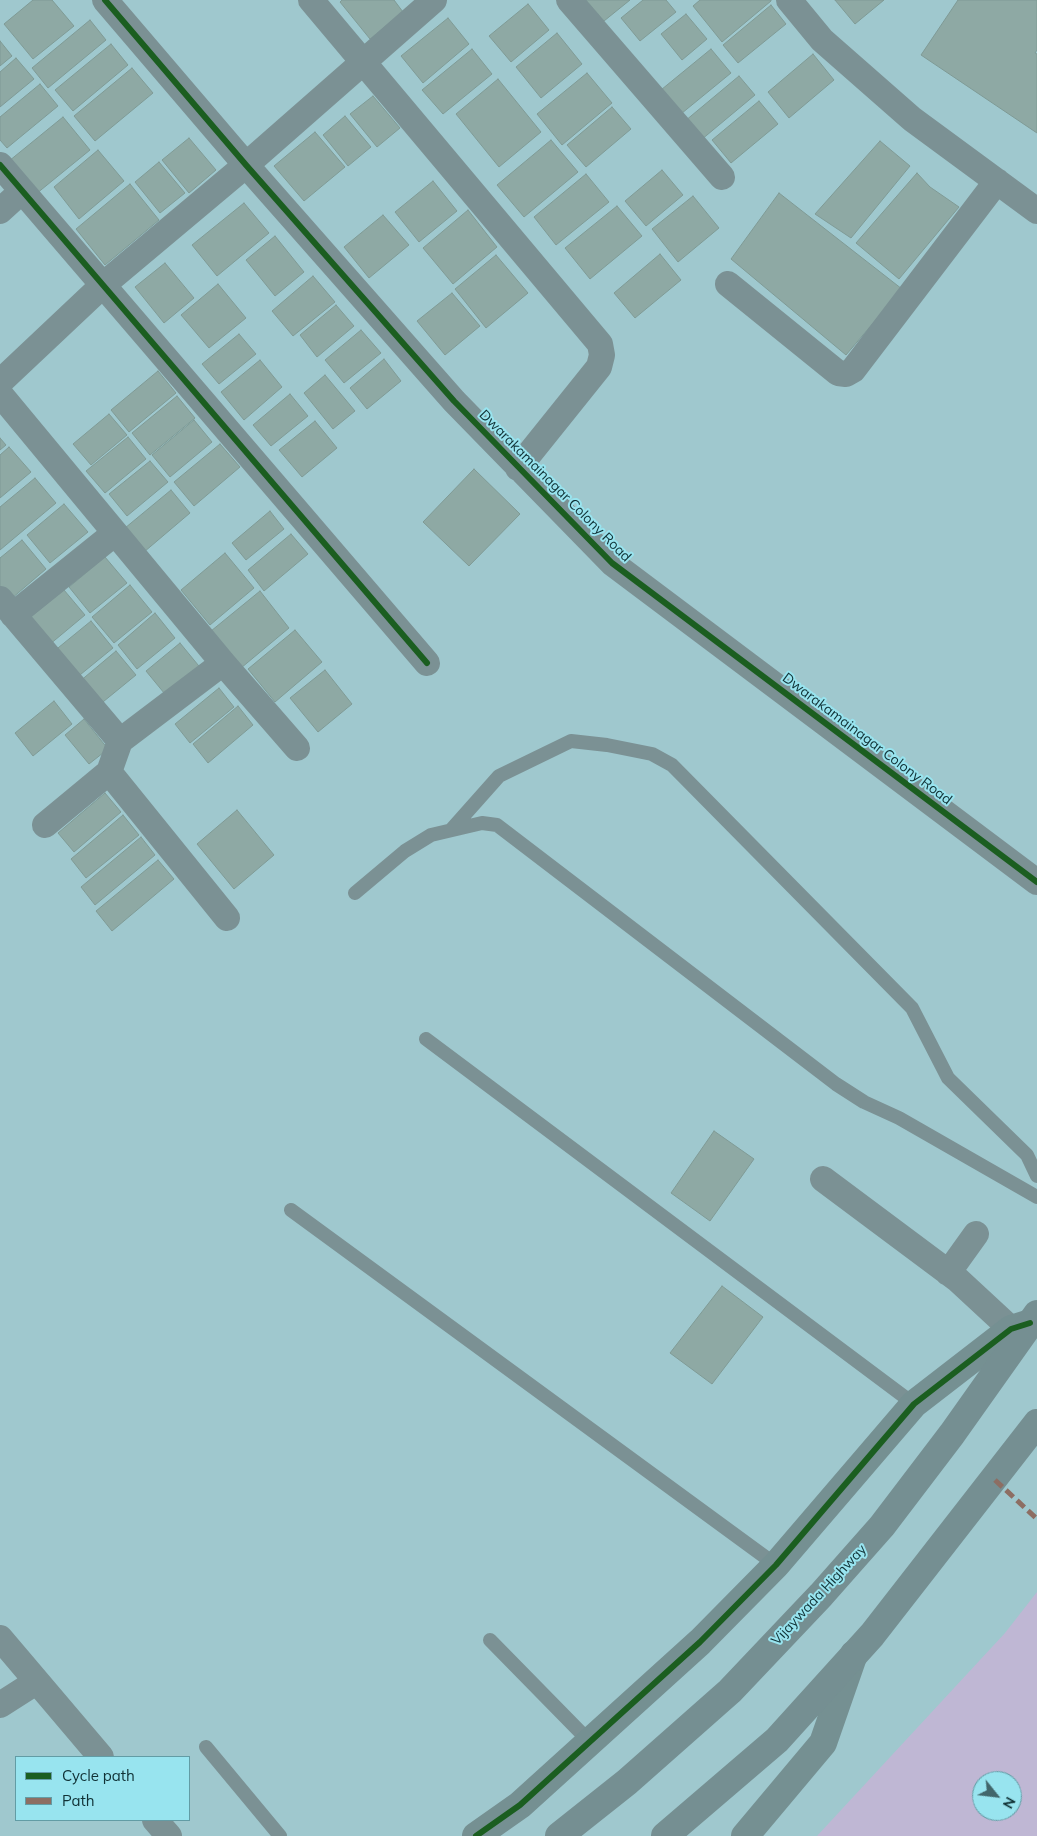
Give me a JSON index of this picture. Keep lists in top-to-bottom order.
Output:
{
  "streets": {
    "highway": ["Vijaywada Highway"],
    "street": ["Dwarakamainagar Colony Road"]
  },
  "legend": ["Cycle path", "Path"],
  "north": "bottom right"
}
